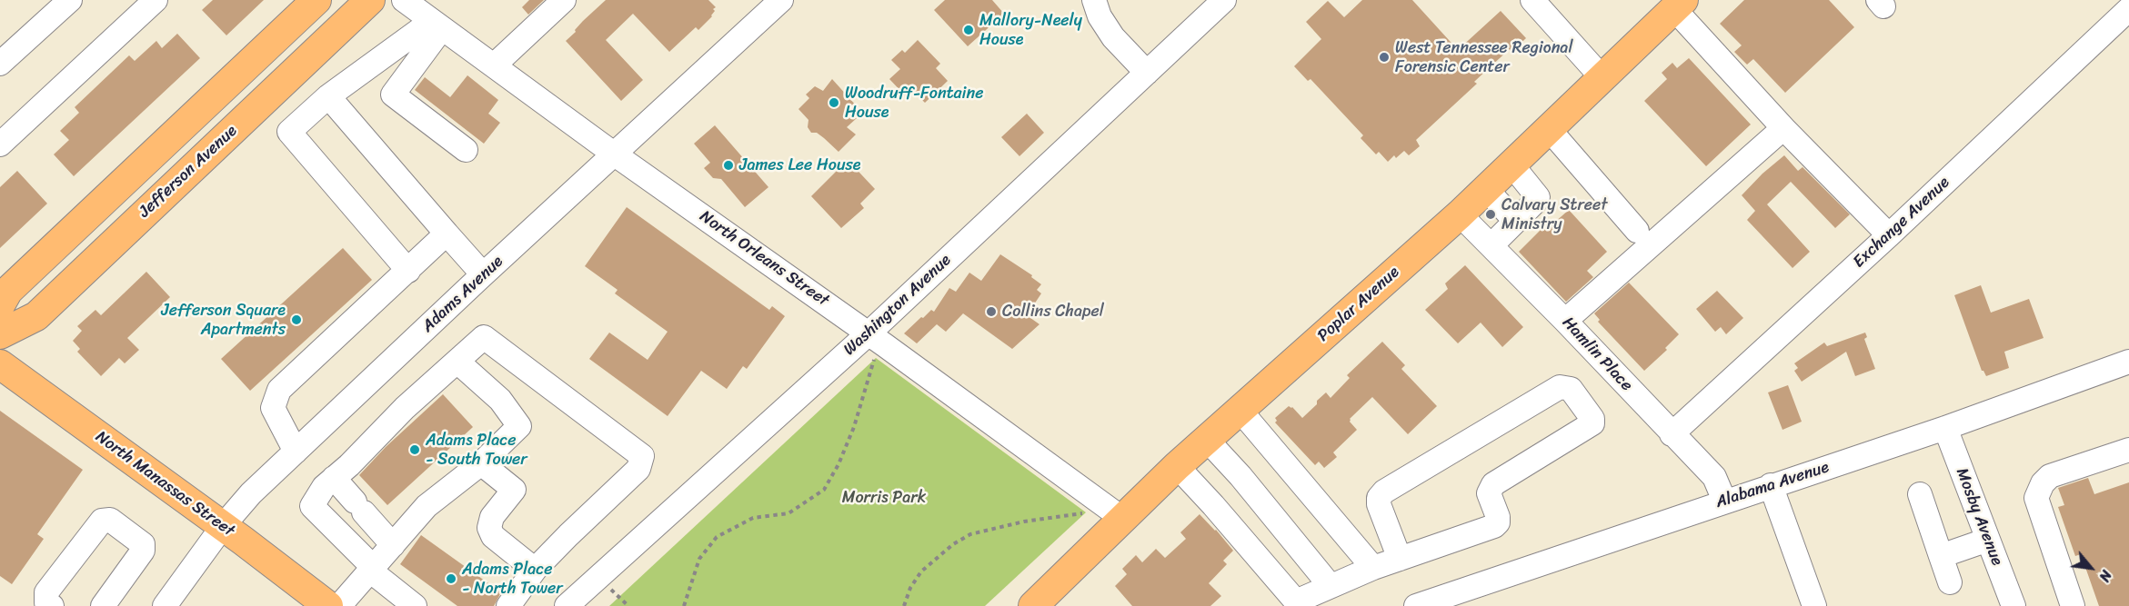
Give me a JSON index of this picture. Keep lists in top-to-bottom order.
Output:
{
  "streets": {
    "main road": ["Jefferson Avenue", "Poplar Avenue", "North Manassas Street"],
    "street": [
      "Exchange Avenue",
      "North Orleans Street",
      "Adams Avenue",
      "Washington Avenue",
      "Hamlin Place",
      "Alabama Avenue",
      "Mosby Avenue"
    ]
  },
  "crossings": [
    ["Exchange Avenue", "Hamlin Place"],
    ["North Orleans Street", "Adams Avenue"],
    ["North Orleans Street", "Poplar Avenue"],
    ["North Orleans Street", "Washington Avenue"],
    ["Adams Avenue", "North Manassas Street"],
    ["Poplar Avenue", "Hamlin Place"],
    ["Hamlin Place", "Alabama Avenue"],
    ["Alabama Avenue", "Mosby Avenue"]
  ],
  "parks": ["Morris Park"],
  "places": [
    "Mallory-Neely House",
    "West Tennessee Regional Forensic Center",
    "Woodruff-Fontaine House",
    "James Lee House",
    "Calvary Street Ministry",
    "Collins Chapel",
    "Jefferson Square Apartments",
    "Adams Place - South Tower",
    "Adams Place - North Tower"
  ],
  "north": "bottom right"
}
